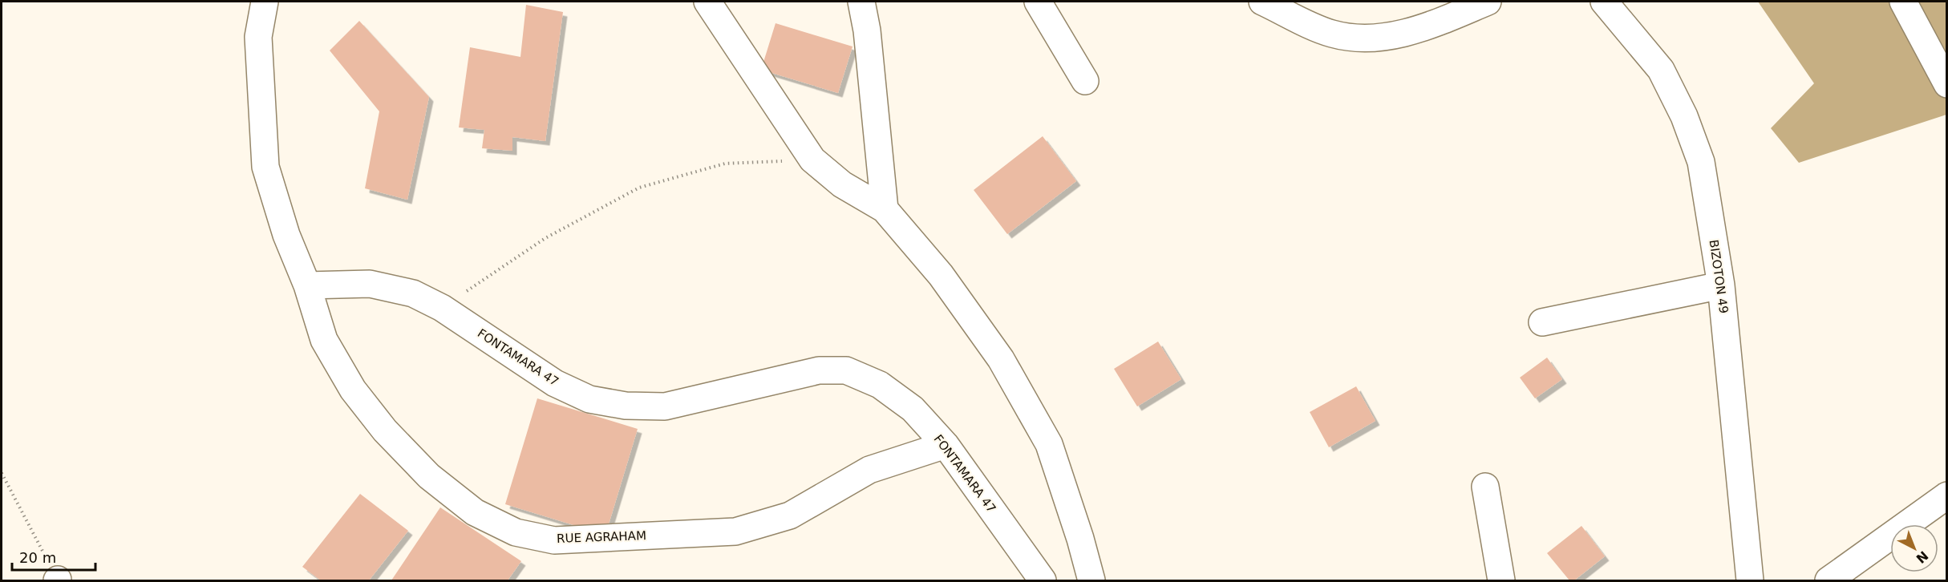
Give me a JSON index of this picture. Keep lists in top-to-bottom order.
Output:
{
  "streets": {
    "street": ["BIZOTON 49", "FONTAMARA 47", "RUE AGRAHAM"]
  },
  "crossings": [
    ["FONTAMARA 47", "RUE AGRAHAM"]
  ],
  "scale_bar": "20 m",
  "north": "bottom right"
}
